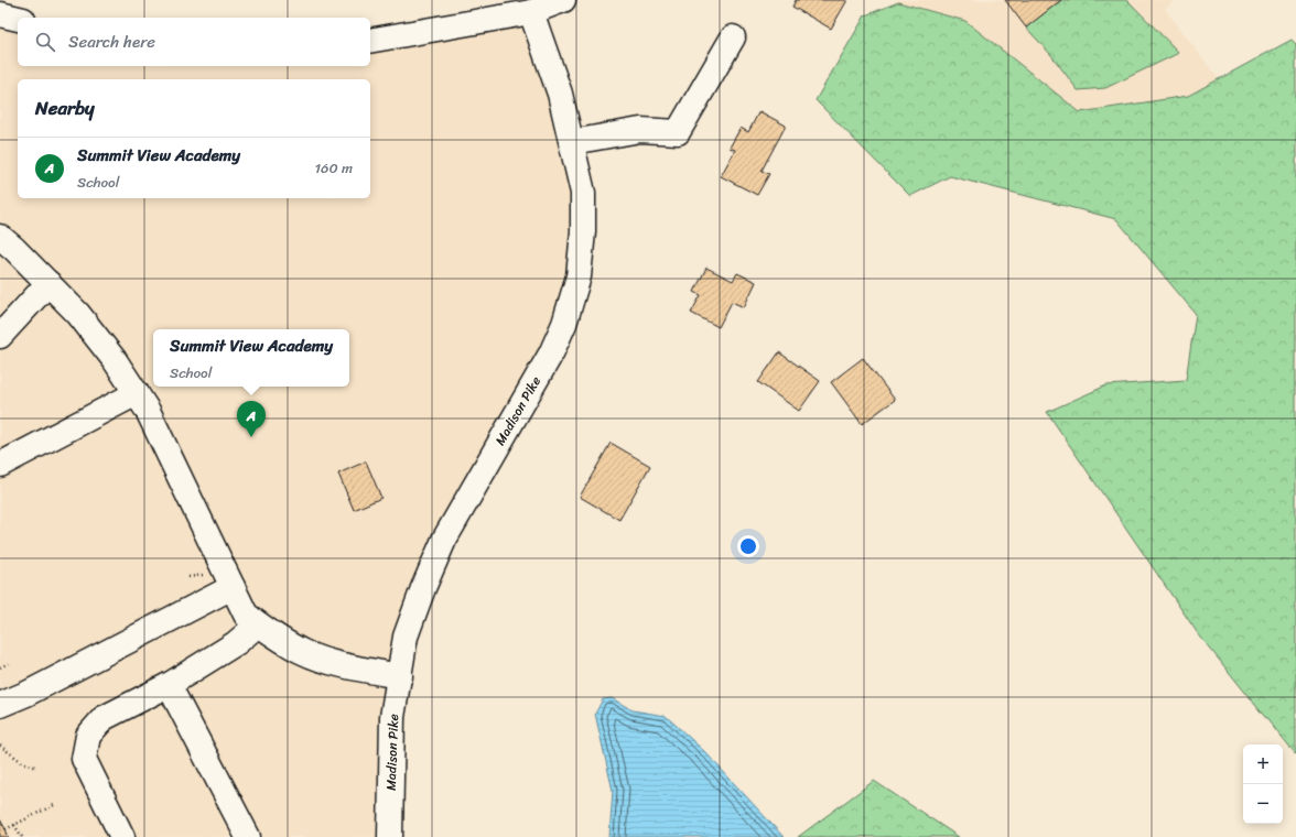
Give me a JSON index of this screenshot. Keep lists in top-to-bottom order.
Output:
{
  "streets": {
    "street": ["Madison Pike"]
  },
  "page": {
    "search": "Search here",
    "heading": "Nearby",
    "list": [
      {
        "mark": "A",
        "name": "Summit View Academy",
        "note": "School",
        "value": "160 m"
      }
    ],
    "popup": ["Summit View Academy", "School"],
    "pins": "A",
    "map_buttons": ["+", "−"]
  }
}
